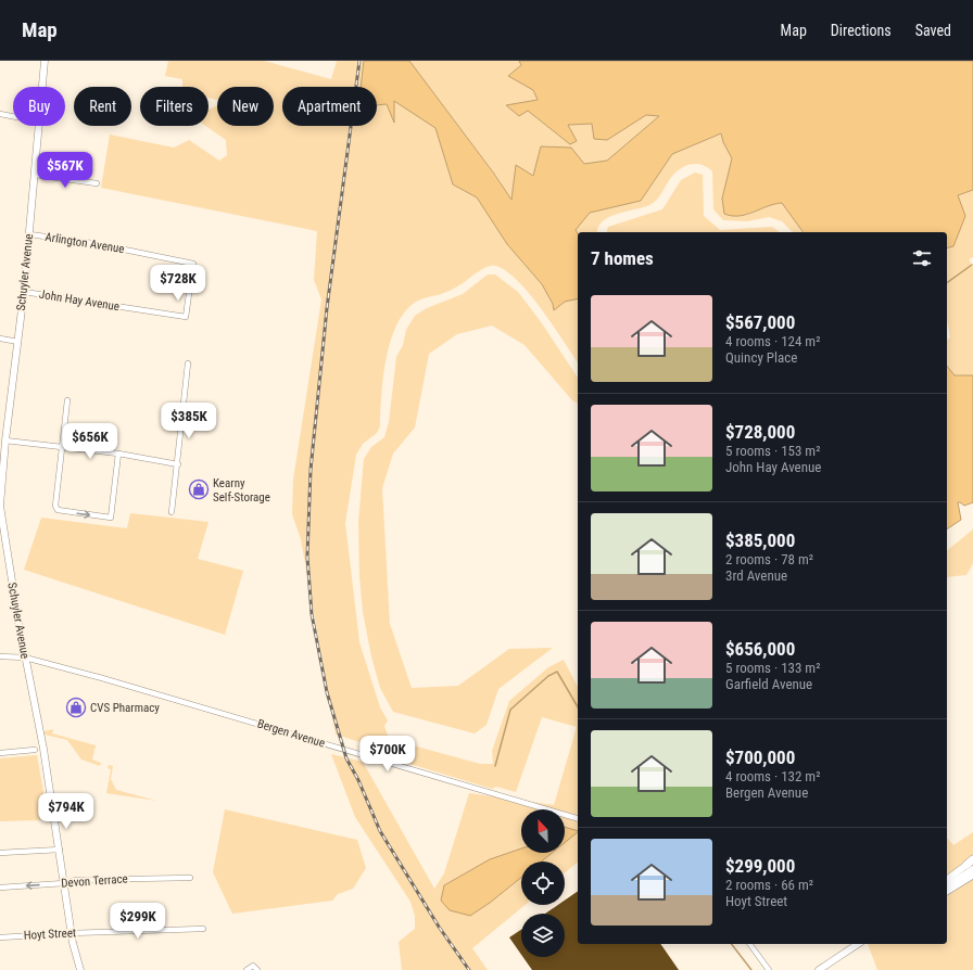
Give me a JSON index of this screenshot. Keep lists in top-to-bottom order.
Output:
{
  "streets": {
    "main road": ["Schuyler Avenue"],
    "street": [
      "Arlington Avenue",
      "John Hay Avenue",
      "Bergen Avenue",
      "Devon Terrace",
      "Hoyt Street"
    ]
  },
  "crossings": [
    ["Arlington Avenue", "Schuyler Avenue"],
    ["Arlington Avenue", "John Hay Avenue"],
    ["Schuyler Avenue", "John Hay Avenue"],
    ["Schuyler Avenue", "Bergen Avenue"],
    ["Schuyler Avenue", "Devon Terrace"],
    ["Schuyler Avenue", "Hoyt Street"]
  ],
  "places": {
    "shop": ["Kearny Self-Storage", "CVS Pharmacy"]
  },
  "north": "top left",
  "page": {
    "header": "Map",
    "nav": ["Map", "Directions", "Saved"],
    "chip": [
      "Buy",
      "Rent",
      "Filters",
      "New",
      "Apartment"
    ],
    "price": [
      "$567K",
      "$728K",
      "$385K",
      "$656K",
      "$700K",
      "$794K",
      "$299K"
    ],
    "heading": "7 homes",
    "list": [
      {
        "name": "$567,000",
        "note": "4 rooms · 124 m² · Quincy Place"
      },
      {
        "name": "$728,000",
        "note": "5 rooms · 153 m² · John Hay Avenue"
      },
      {
        "name": "$385,000",
        "note": "2 rooms · 78 m² · 3rd Avenue"
      },
      {
        "name": "$656,000",
        "note": "5 rooms · 133 m² · Garfield Avenue"
      },
      {
        "name": "$700,000",
        "note": "4 rooms · 132 m² · Bergen Avenue"
      },
      {
        "name": "$299,000",
        "note": "2 rooms · 66 m² · Hoyt Street"
      }
    ]
  }
}
